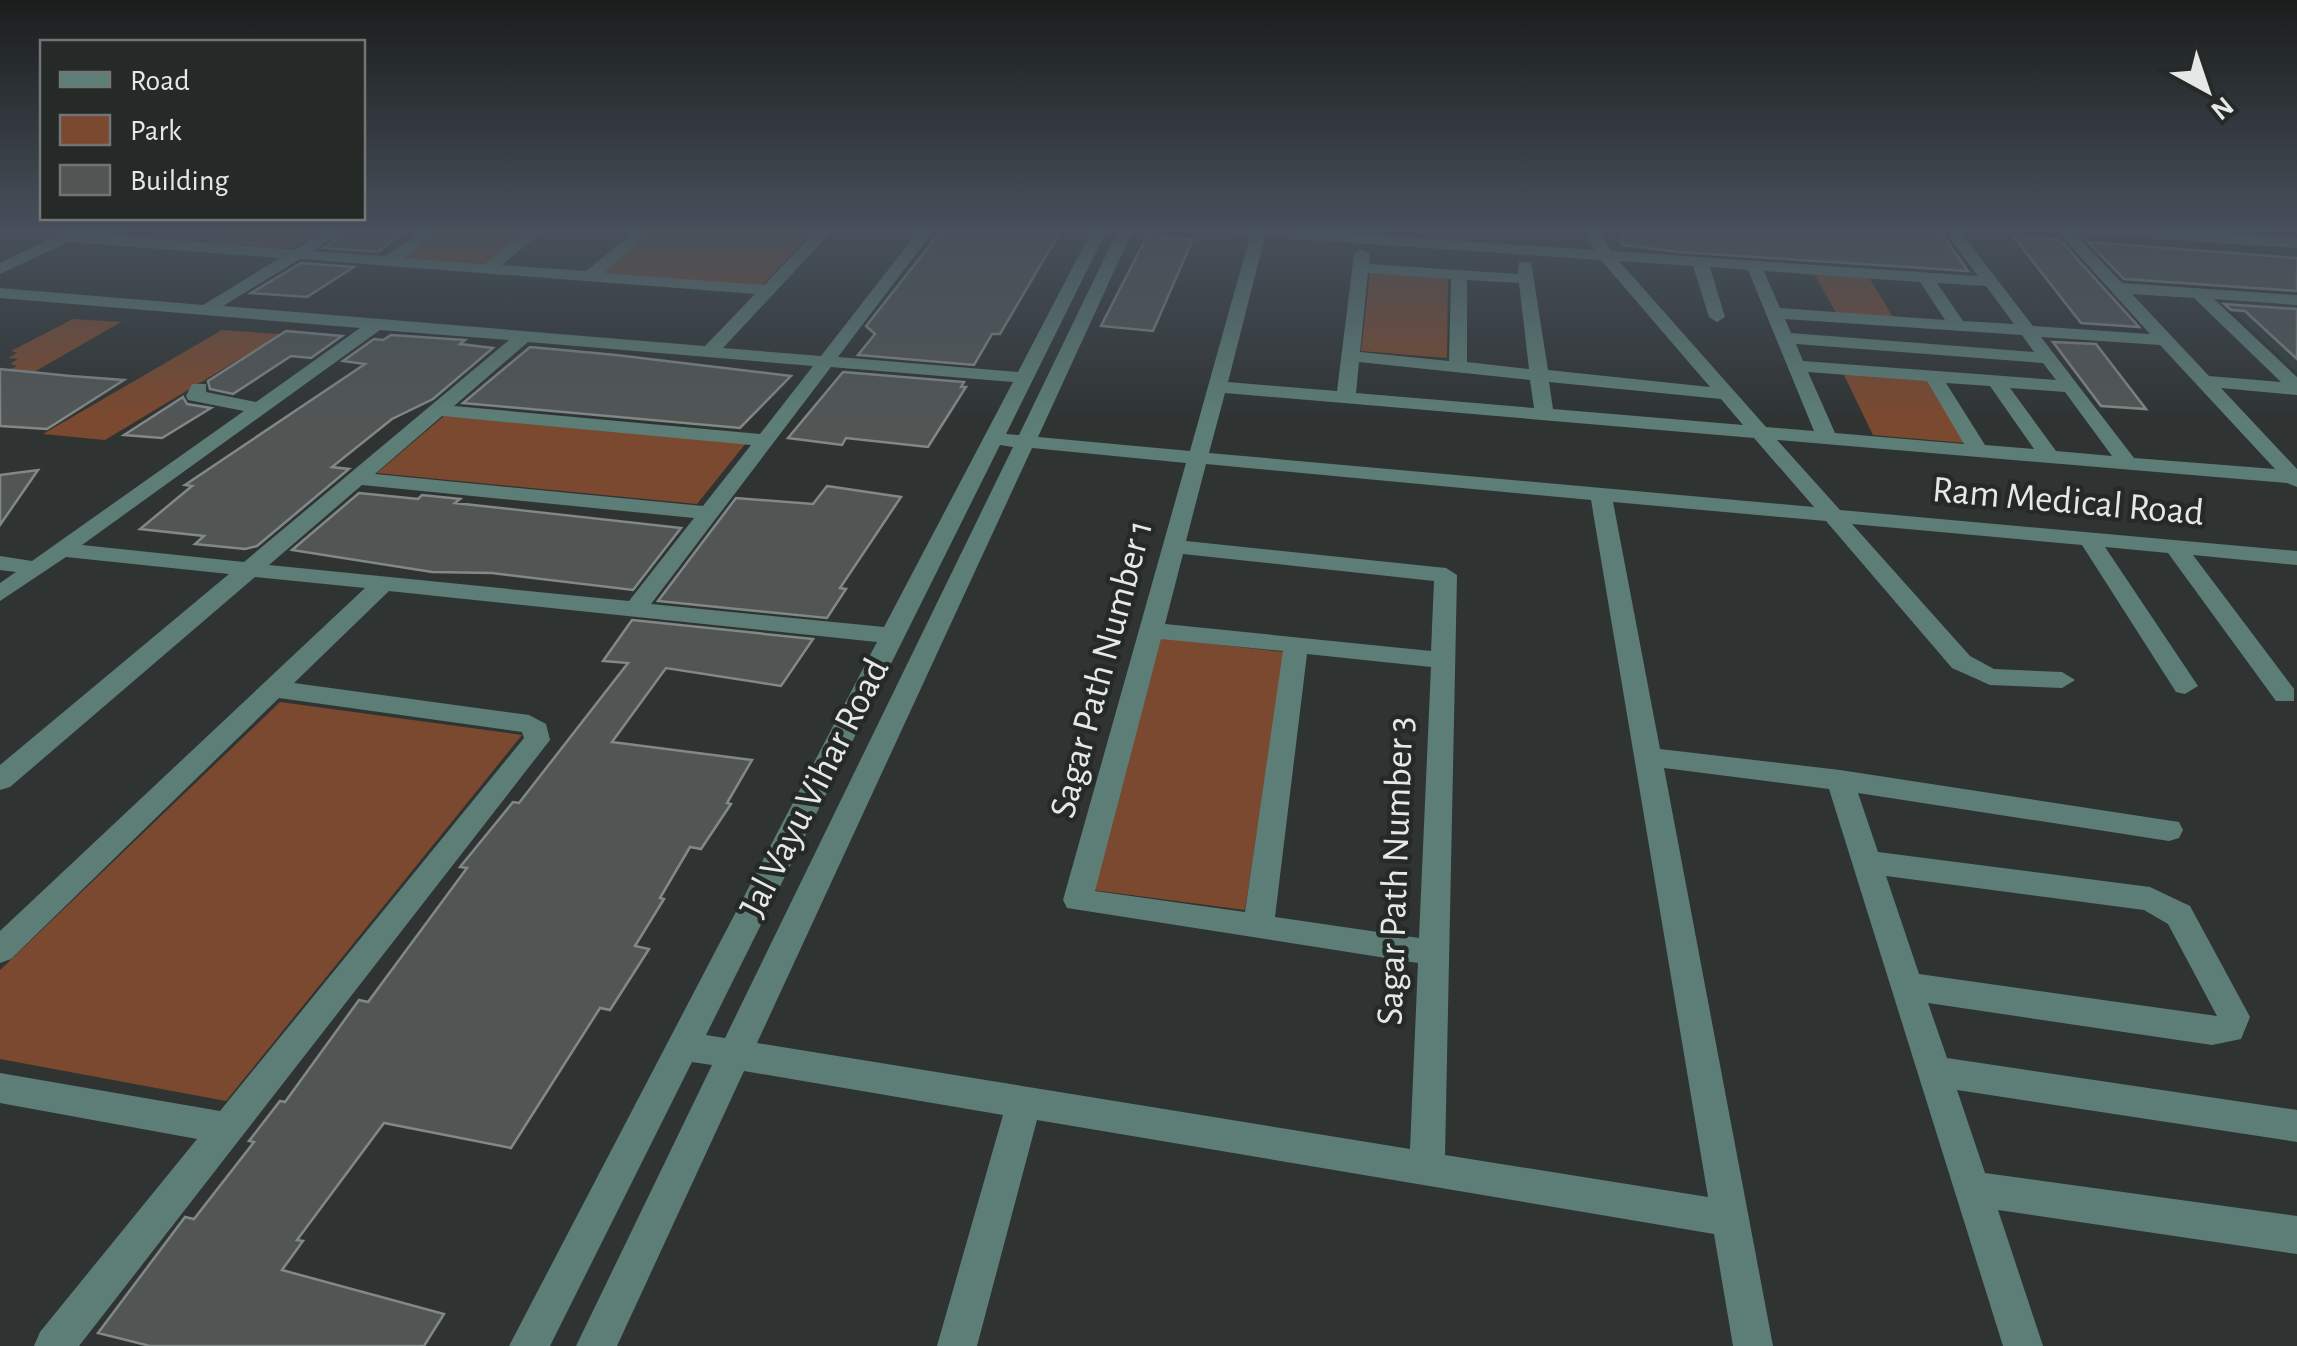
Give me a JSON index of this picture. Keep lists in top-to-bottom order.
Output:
{
  "streets": {
    "street": [
      "Ram Medical Road",
      "Sagar Path Number 1",
      "Jal Vayu Vihar Road",
      "Sagar Path Number 3"
    ]
  },
  "crossings": [
    ["Ram Medical Road", "Sagar Path Number 1"],
    ["Ram Medical Road", "Jal Vayu Vihar Road"],
    ["Sagar Path Number 1", "Sagar Path Number 3"]
  ],
  "legend": ["Road", "Park", "Building"],
  "north": "bottom right"
}
